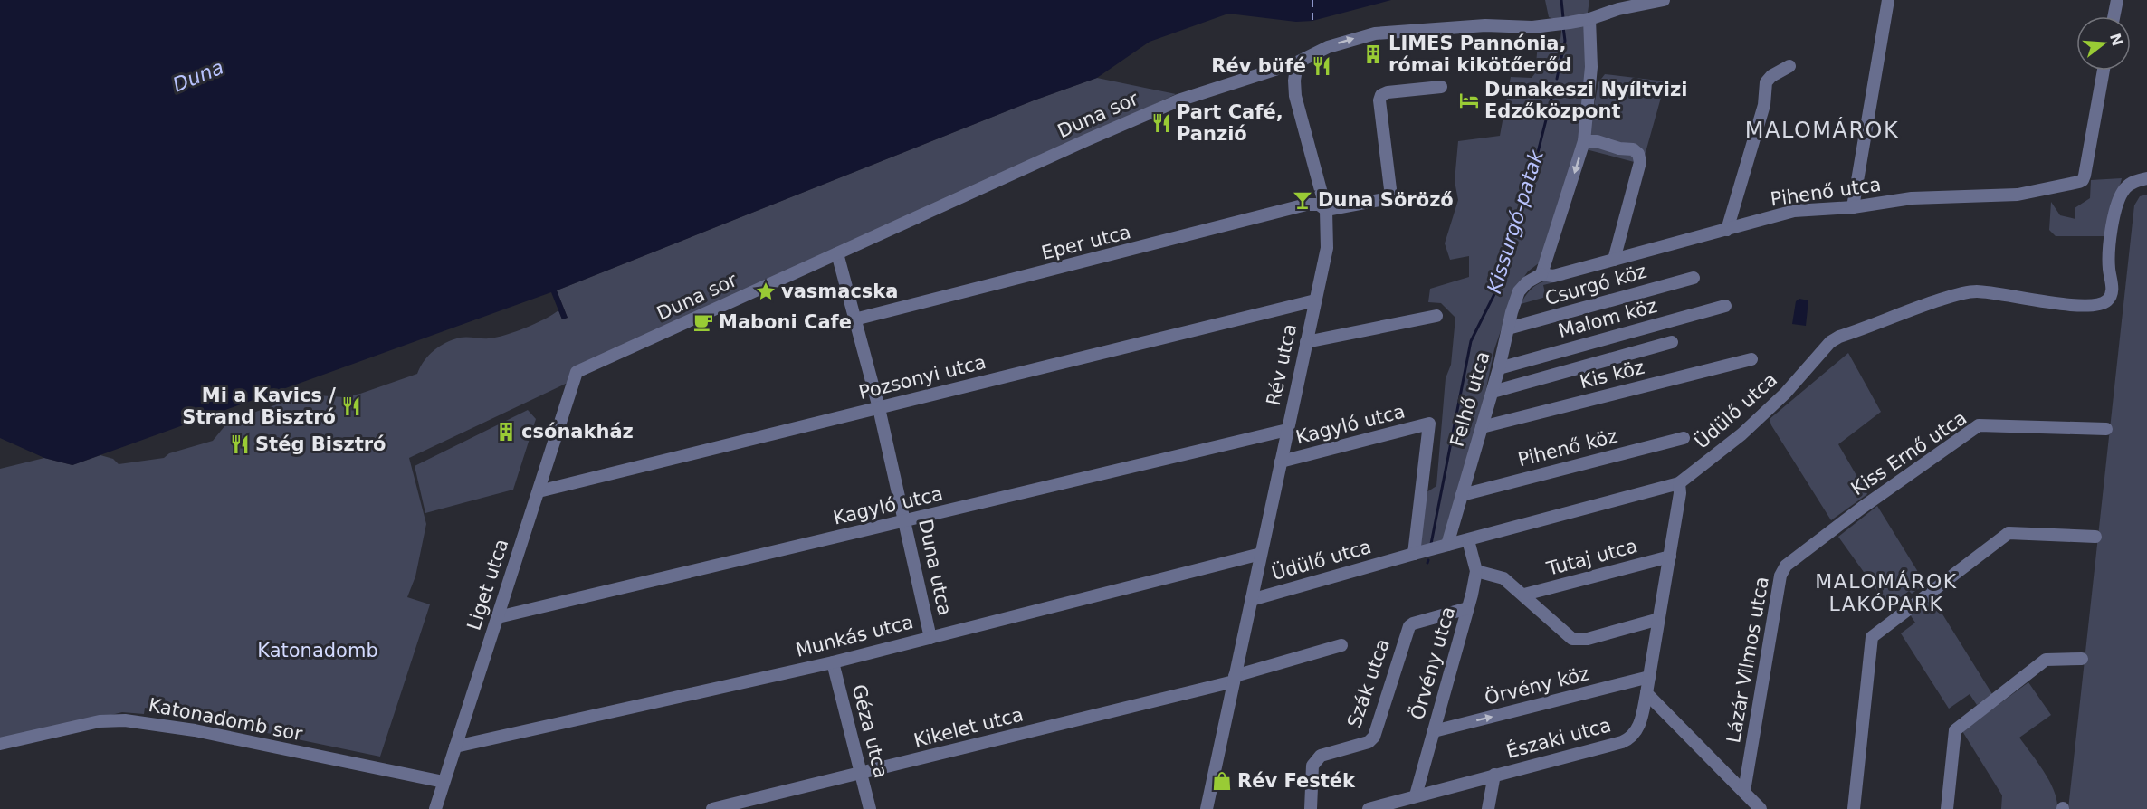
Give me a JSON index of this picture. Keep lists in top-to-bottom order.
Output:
{
  "streets": {
    "street": [
      "Duna sor",
      "Pihenő utca",
      "Eper utca",
      "Csurgó köz",
      "Malom köz",
      "Rév utca",
      "Kis köz",
      "Pozsonyi utca",
      "Felhő utca",
      "Üdülő utca",
      "Kagyló utca",
      "Pihenő köz",
      "Kiss Ernő utca",
      "Tutaj utca",
      "Duna utca",
      "Liget utca",
      "Munkás utca",
      "Lázár Vilmos utca",
      "Örvény utca",
      "Szák utca",
      "Örvény köz",
      "Katonadomb sor",
      "Kikelet utca",
      "Géza utca",
      "Északi utca"
    ]
  },
  "crossings": [
    ["Duna sor", "Rév utca"],
    ["Duna sor", "Duna utca"],
    ["Duna sor", "Liget utca"],
    ["Pihenő utca", "Felhő utca"],
    ["Eper utca", "Rév utca"],
    ["Eper utca", "Duna utca"],
    ["Csurgó köz", "Felhő utca"],
    ["Malom köz", "Felhő utca"],
    ["Rév utca", "Pozsonyi utca"],
    ["Rév utca", "Üdülő utca"],
    ["Rév utca", "Kagyló utca"],
    ["Rév utca", "Munkás utca"],
    ["Rév utca", "Kikelet utca"],
    ["Kis köz", "Felhő utca"],
    ["Pozsonyi utca", "Duna utca"],
    ["Pozsonyi utca", "Liget utca"],
    ["Felhő utca", "Üdülő utca"],
    ["Felhő utca", "Pihenő köz"],
    ["Üdülő utca", "Kagyló utca"],
    ["Üdülő utca", "Örvény utca"],
    ["Üdülő utca", "Északi utca"],
    ["Kagyló utca", "Duna utca"],
    ["Kagyló utca", "Liget utca"],
    ["Kiss Ernő utca", "Lázár Vilmos utca"],
    ["Tutaj utca", "Északi utca"],
    ["Duna utca", "Munkás utca"],
    ["Liget utca", "Munkás utca"],
    ["Liget utca", "Katonadomb sor"],
    ["Munkás utca", "Géza utca"],
    ["Örvény utca", "Szák utca"],
    ["Örvény utca", "Örvény köz"],
    ["Örvény utca", "Északi utca"],
    ["Örvény köz", "Északi utca"],
    ["Kikelet utca", "Géza utca"]
  ],
  "one_way": ["Örvény köz"],
  "districts": ["MALOMÁROK", "MALOMÁROK LAKÓPARK"],
  "water": ["Duna", "Kissurgó-patak"],
  "parks": ["Katonadomb"],
  "places": {
    "building": ["LIMES Pannónia, római kikötőerőd", "csónakház"],
    "restaurant": [
      "Rév büfé",
      "Part Café, Panzió",
      "Mi a Kavics / Strand Bisztró",
      "Stég Bisztró"
    ],
    "hotel": ["Dunakeszi Nyíltvizi Edzőközpont"],
    "bar": ["Duna Söröző"],
    "place": ["vasmacska"],
    "cafe": ["Maboni Cafe"],
    "shop": ["Rév Festék"]
  },
  "north": "right"
}
